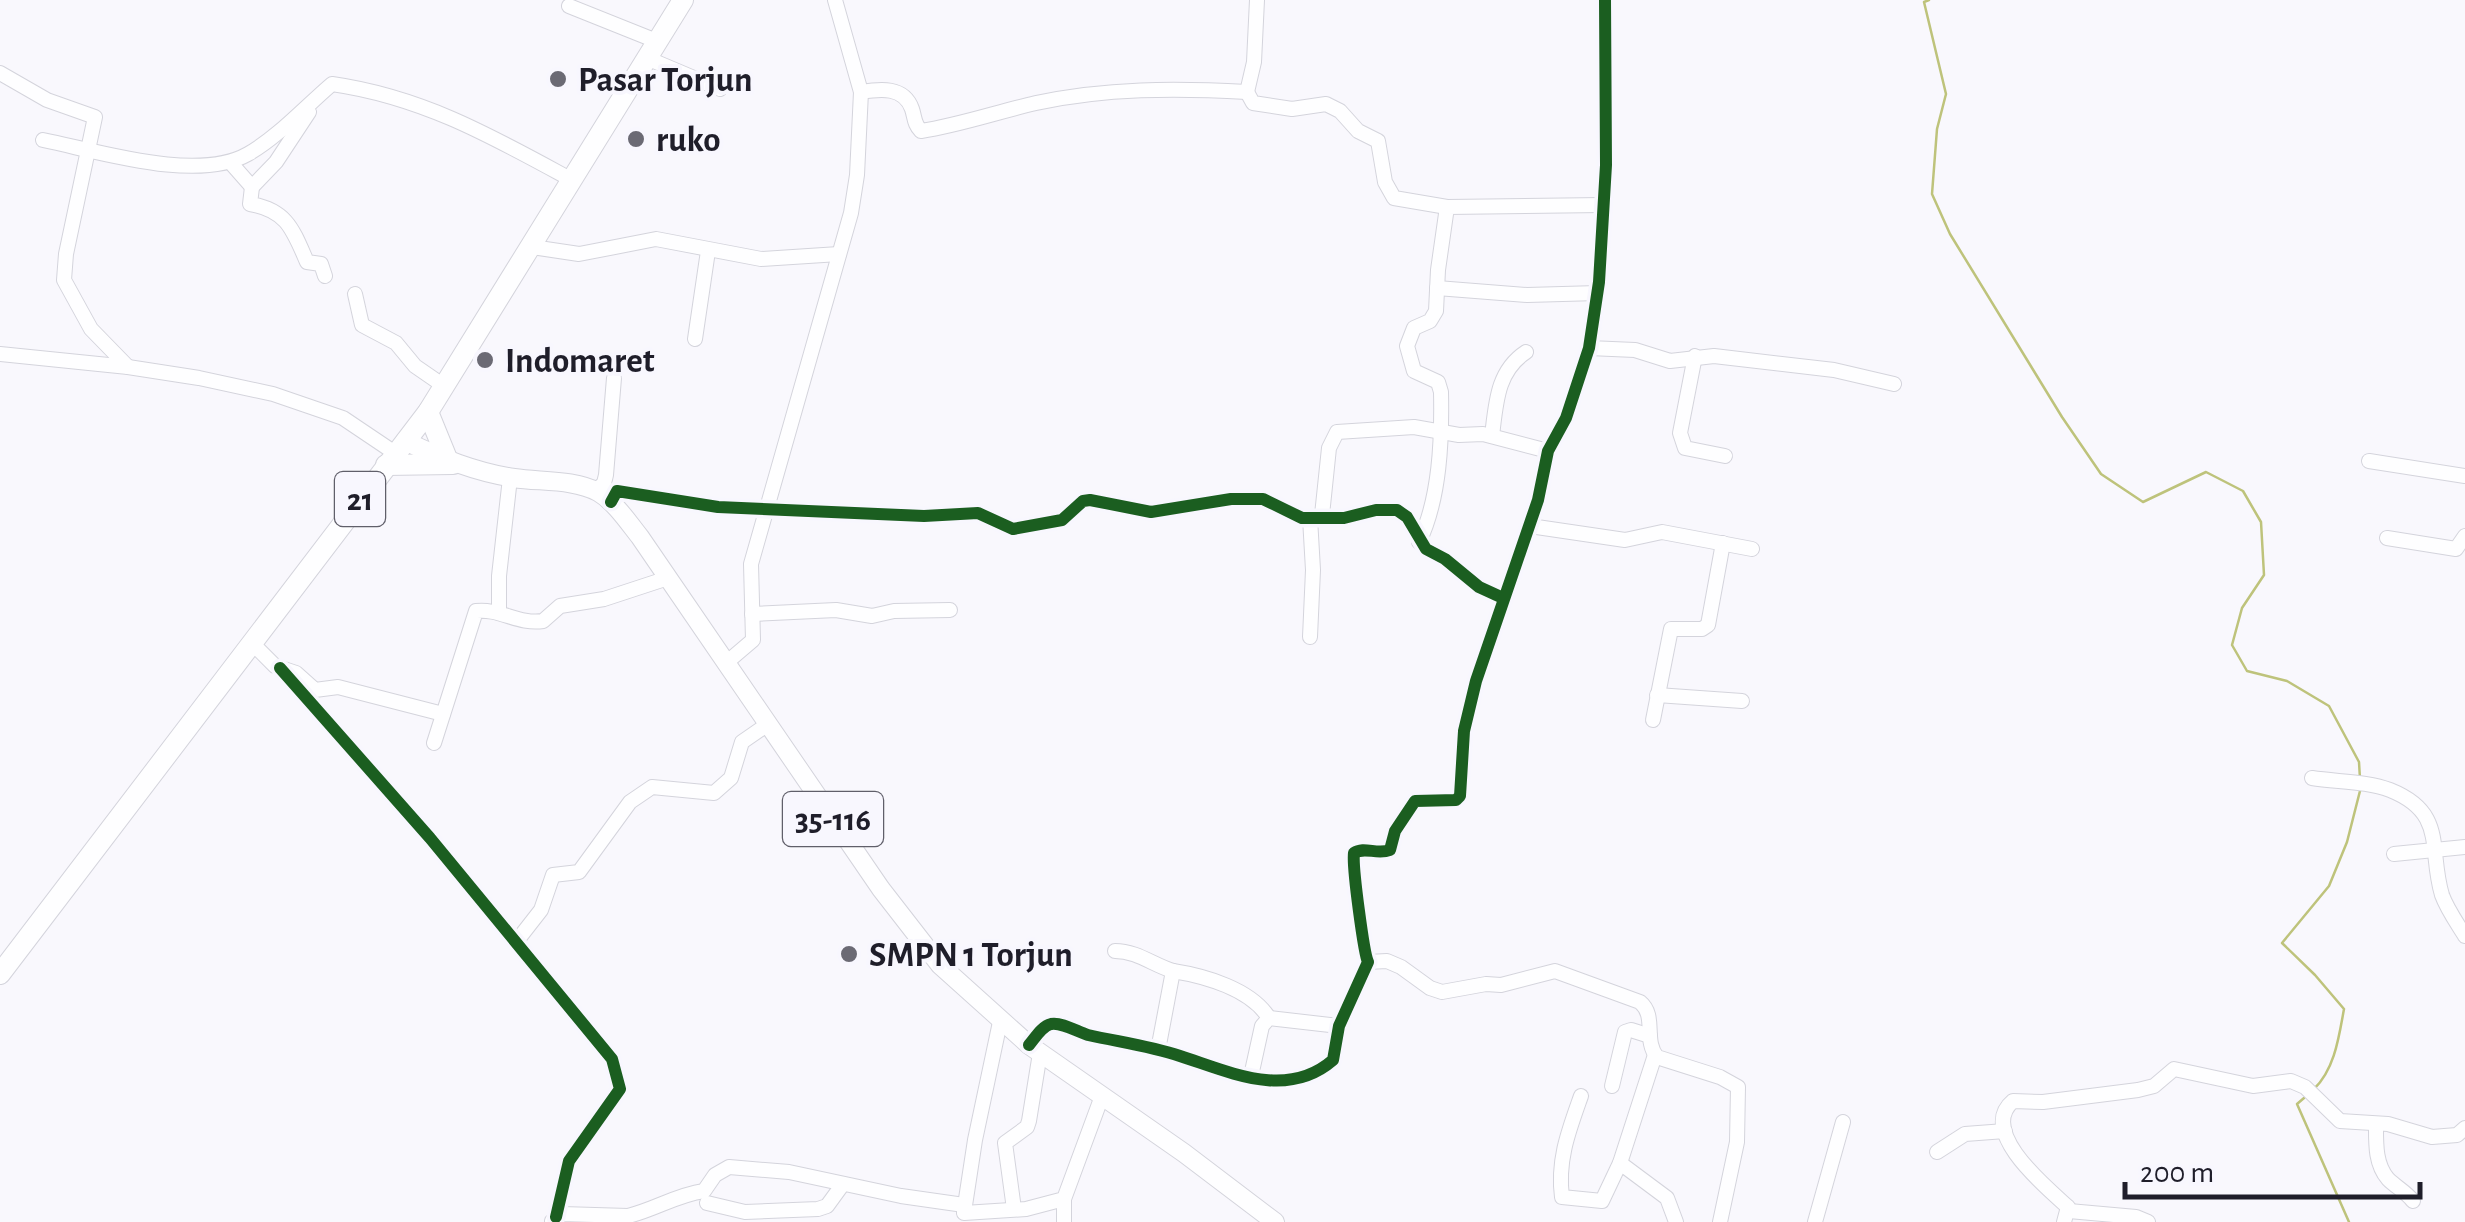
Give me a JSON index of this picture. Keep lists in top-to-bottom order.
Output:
{
  "streets": {
    "highway": ["21"],
    "main road": ["35-116"]
  },
  "places": [
    "Pasar Torjun",
    "ruko",
    "Indomaret",
    "SMPN 1 Torjun"
  ],
  "scale_bar": "200 m"
}
